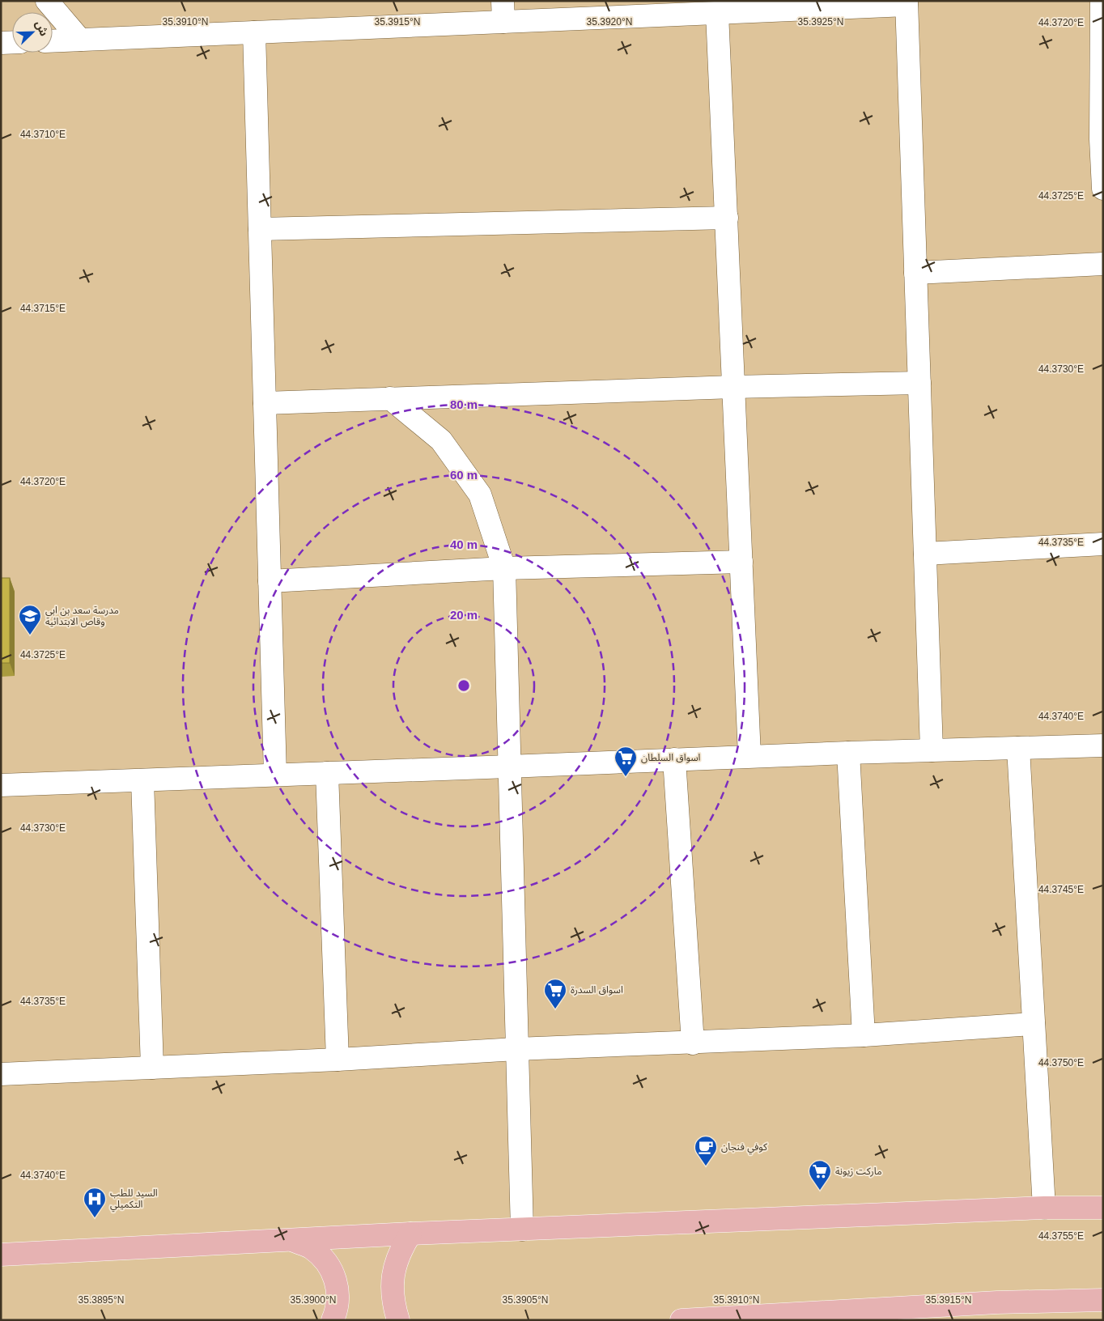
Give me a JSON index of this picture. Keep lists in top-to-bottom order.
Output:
{
  "places": {
    "school or university": ["مدرسة سعد بن ابي وقاص الابتدائية"],
    "supermarket": ["اسواق السلطان", "اسواق السدرة", "ماركت زيونة"],
    "cafe": ["كوفي فنجان"],
    "hospital": ["السيد للطب التكميلي"]
  },
  "north": "top right",
  "coordinates": [
    "35.3910°N",
    "35.3915°N",
    "35.3920°N",
    "35.3925°N",
    "44.3720°E",
    "44.3710°E",
    "44.3725°E",
    "44.3715°E",
    "44.3730°E",
    "44.3735°E",
    "44.3740°E",
    "44.3745°E",
    "44.3750°E",
    "44.3755°E",
    "35.3895°N",
    "35.3900°N",
    "35.3905°N"
  ],
  "rings": [
    "80 m",
    "60 m",
    "40 m",
    "20 m"
  ]
}
